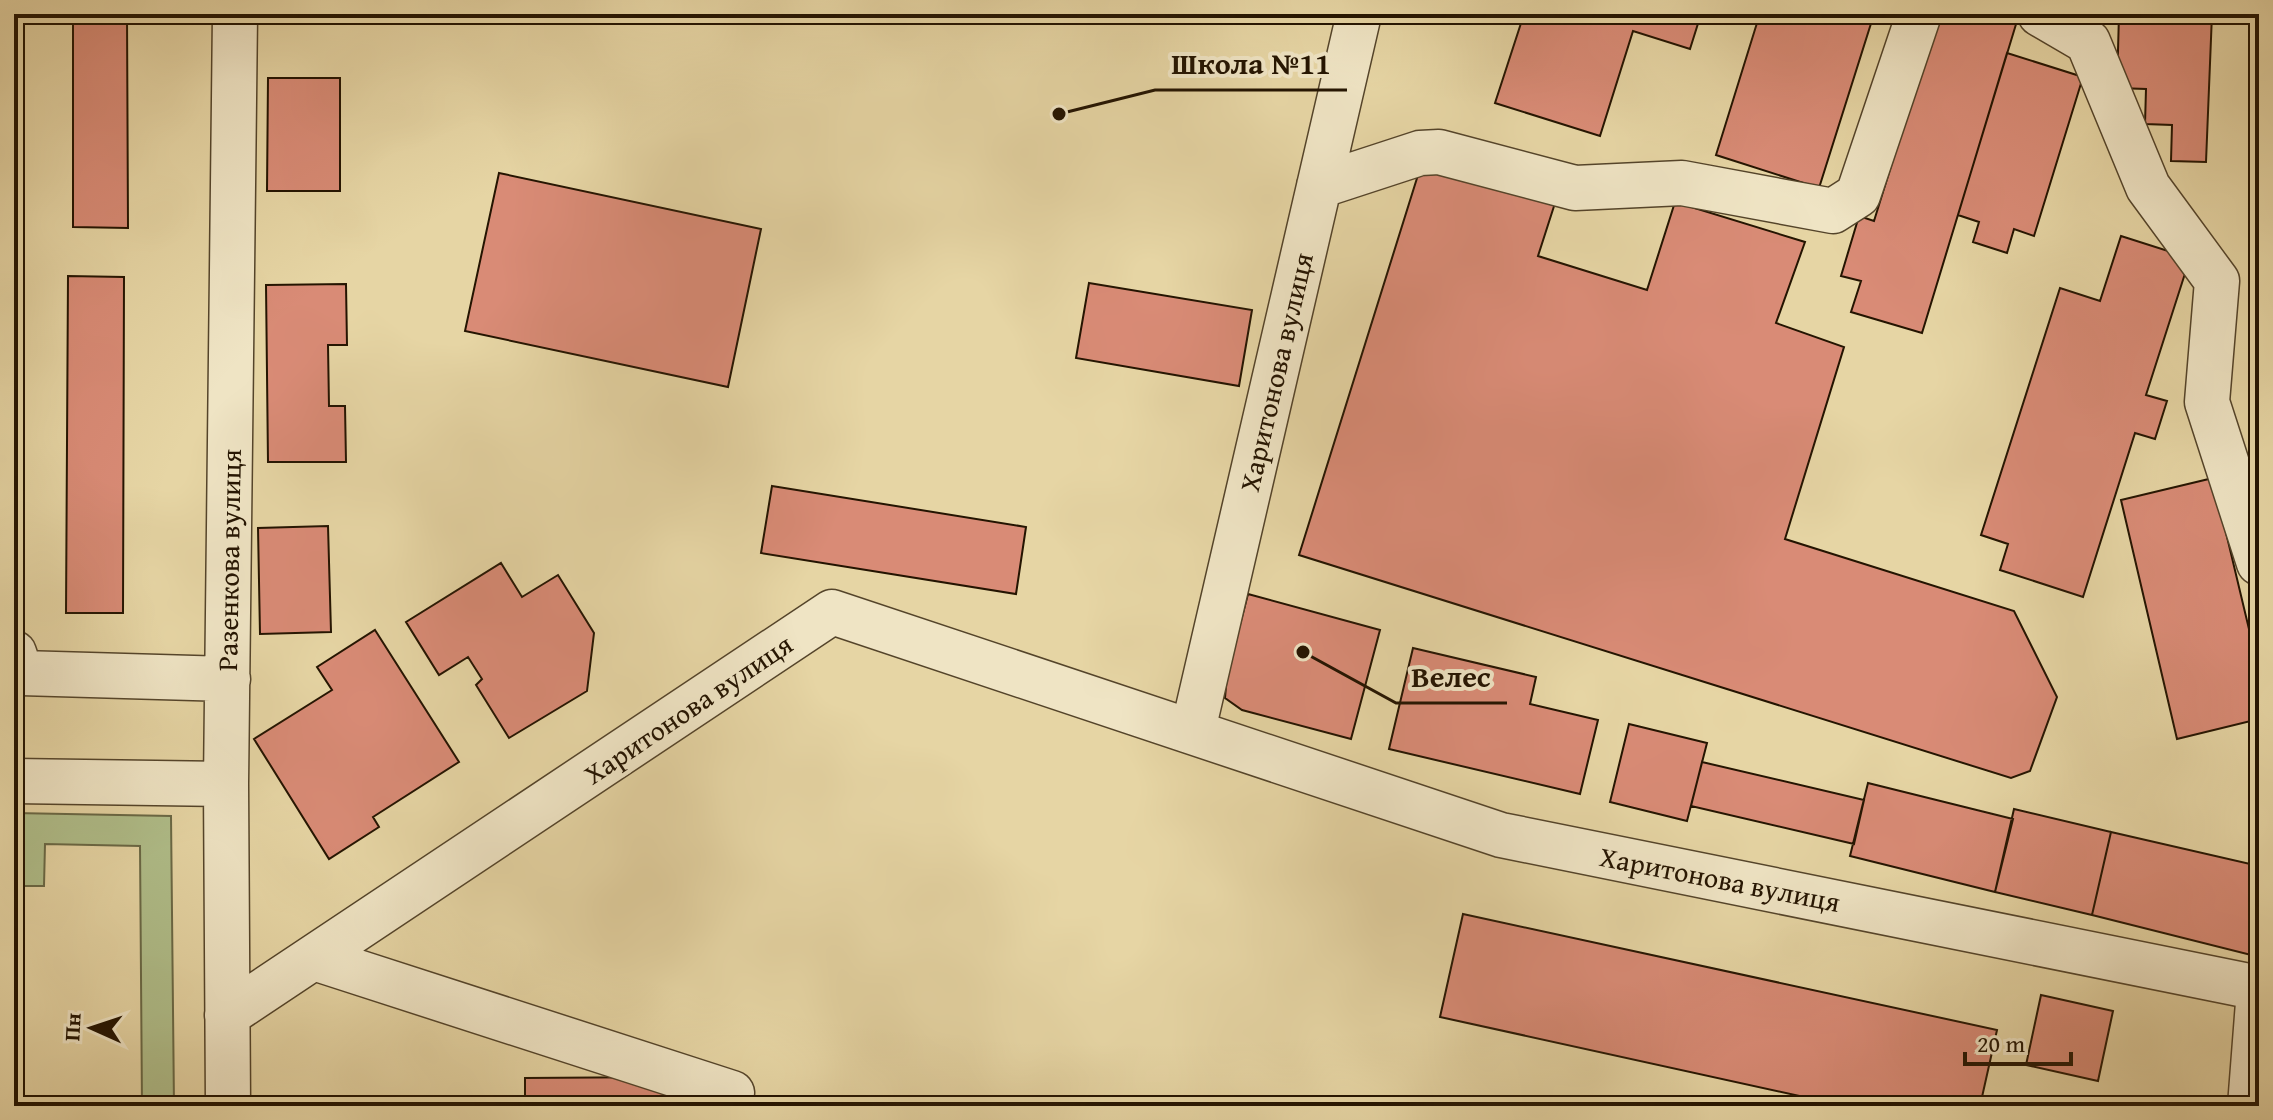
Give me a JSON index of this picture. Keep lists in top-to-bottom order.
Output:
{
  "streets": {
    "street": ["Харитонова вулиця", "Разенкова вулиця"]
  },
  "crossings": [
    ["Харитонова вулиця", "Разенкова вулиця"]
  ],
  "places": ["Школа №11", "Велес"],
  "scale_bar": "20 m",
  "north": "left"
}
